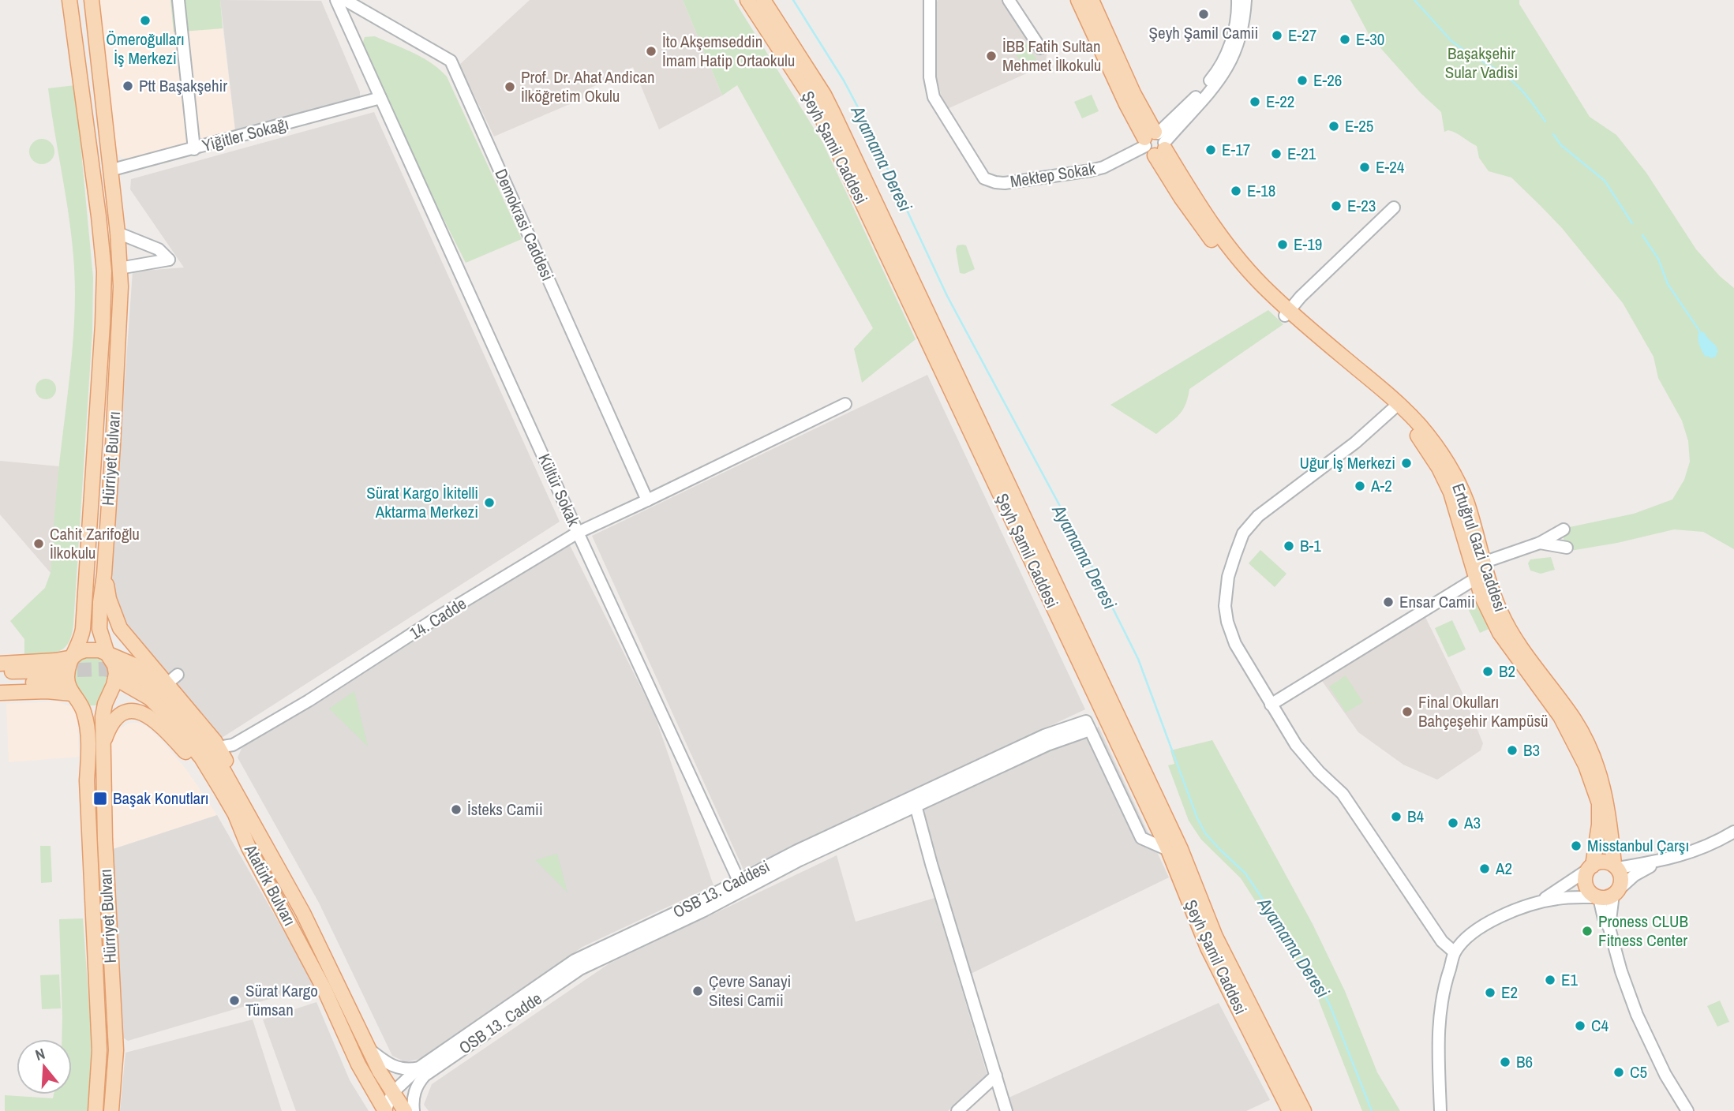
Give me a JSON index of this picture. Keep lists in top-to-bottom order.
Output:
{
  "streets": {
    "main road": [
      "Şeyh Şamil Caddesi",
      "Hürriyet Bulvarı",
      "Ertuğrul Gazi Caddesi",
      "Atatürk Bulvarı"
    ],
    "street": [
      "Yiğitler Sokağı",
      "Mektep Sokak",
      "Demokrasi Caddesi",
      "Kültür Sokak",
      "14. Cadde",
      "OSB 13. Caddesi",
      "OSB 13. Cadde"
    ]
  },
  "crossings": [
    ["Yiğitler Sokağı", "Hürriyet Bulvarı"],
    ["Yiğitler Sokağı", "Kültür Sokak"],
    ["Şeyh Şamil Caddesi", "OSB 13. Caddesi"],
    ["Mektep Sokak", "Ertuğrul Gazi Caddesi"],
    ["Demokrasi Caddesi", "14. Cadde"],
    ["Kültür Sokak", "14. Cadde"],
    ["Kültür Sokak", "OSB 13. Caddesi"],
    ["OSB 13. Caddesi", "OSB 13. Cadde"]
  ],
  "water": ["Ayamama Deresi"],
  "parks": ["Başakşehir Sular Vadisi"],
  "places": {
    "other": [
      "Şeyh Şamil Camii",
      "Ömeroğulları İş Merkezi",
      "E-27",
      "E-30",
      "İto Akşemseddin İmam Hatip Ortaokulu",
      "İBB Fatih Sultan Mehmet İlkokulu",
      "E-26",
      "Ptt Başakşehir",
      "Prof. Dr. Ahat Andican İlköğretim Okulu",
      "E-22",
      "E-25",
      "E-17",
      "E-21",
      "E-24",
      "E-18",
      "E-23",
      "E-19",
      "Uğur İş Merkezi",
      "A-2",
      "Sürat Kargo İkitelli Aktarma Merkezi",
      "Cahit Zarifoğlu İlkokulu",
      "B-1",
      "Ensar Camii",
      "B2",
      "Final Okulları Bahçeşehir Kampüsü",
      "B3",
      "İsteks Camii",
      "B4",
      "A3",
      "Misstanbul Çarşı",
      "A2",
      "Proness CLUB Fitness Center",
      "E1",
      "Çevre Sanayi Sitesi Camii",
      "E2",
      "Sürat Kargo Tümsan",
      "C4",
      "B6",
      "C5"
    ],
    "transit": ["Başak Konutları"]
  },
  "north": "top"
}
